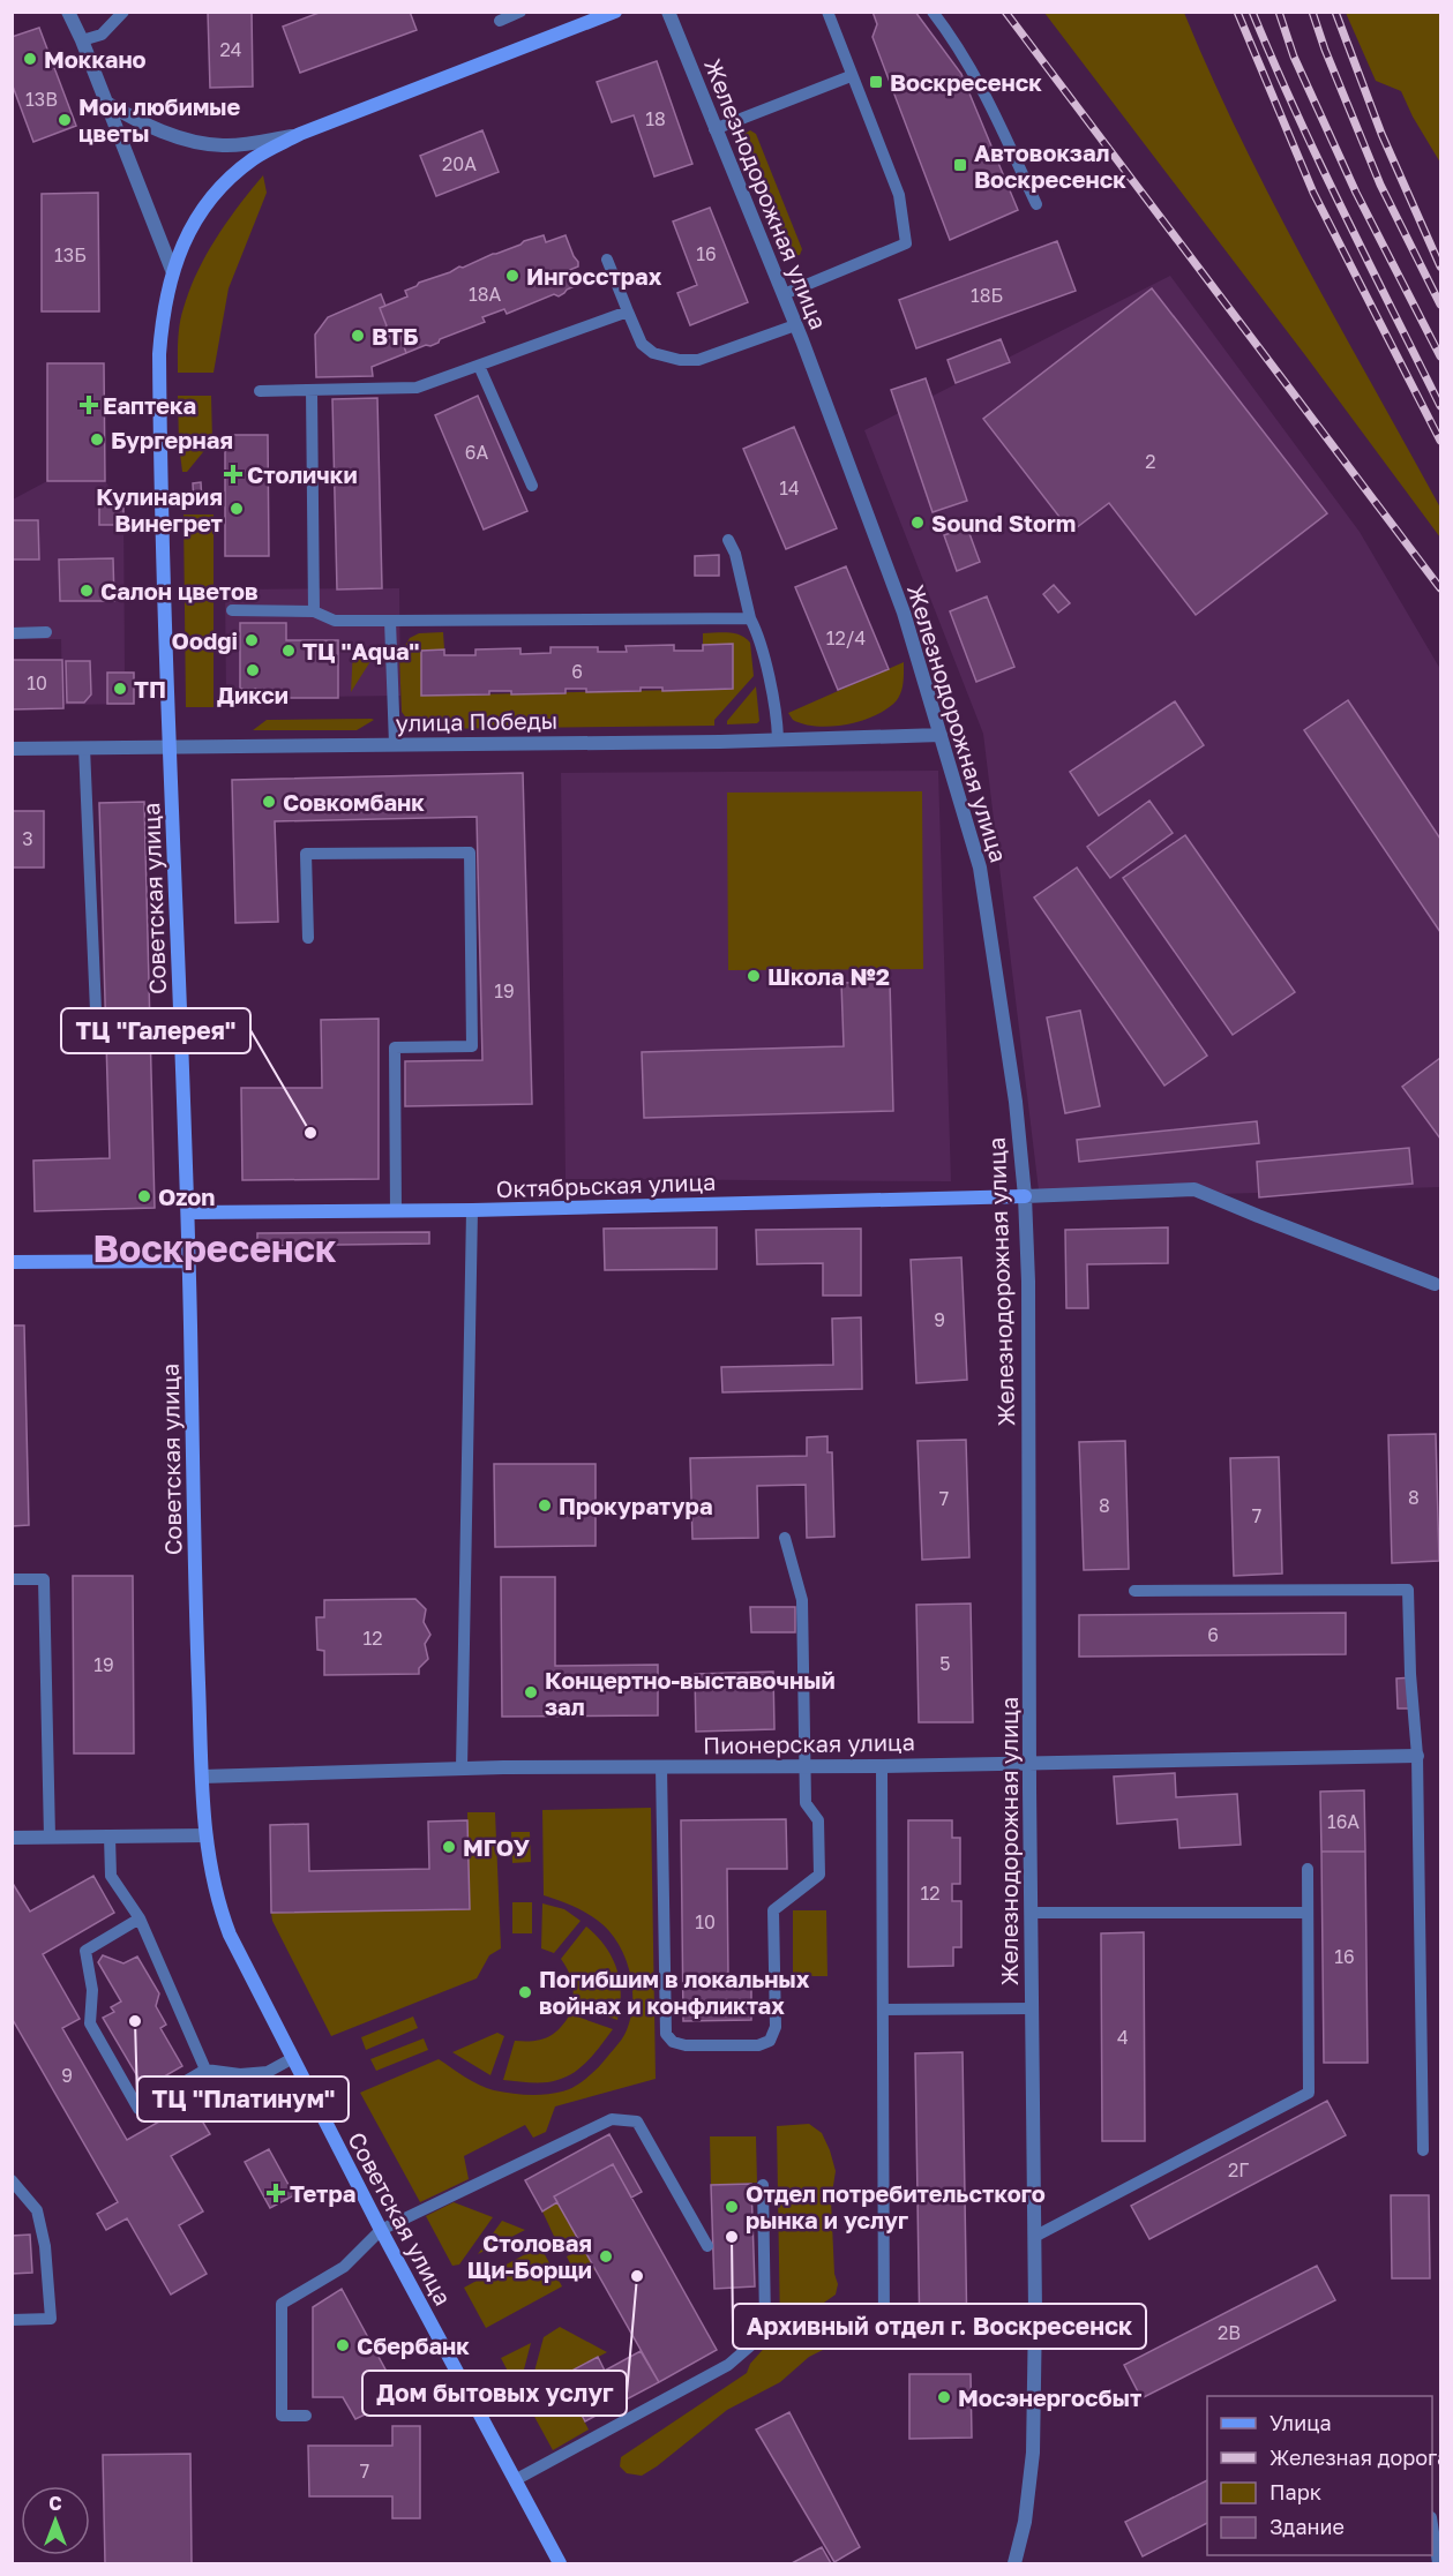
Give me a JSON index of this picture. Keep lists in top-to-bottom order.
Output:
{
  "streets": {
    "street": [
      "Железнодорожная улица",
      "улица Победы",
      "Советская улица",
      "Октябрьская улица",
      "Пионерская улица"
    ]
  },
  "crossings": [
    ["Железнодорожная улица", "улица Победы"],
    ["Железнодорожная улица", "Октябрьская улица"],
    ["Железнодорожная улица", "Пионерская улица"],
    ["улица Победы", "Советская улица"],
    ["Советская улица", "Октябрьская улица"],
    ["Советская улица", "Пионерская улица"]
  ],
  "districts": ["Воскресенск"],
  "places": {
    "other": [
      "Моккано",
      "Мои любимые цветы",
      "Ингосстрах",
      "ВТБ",
      "Бургерная",
      "Кулинария Винегрет",
      "Sound Storm",
      "Салон цветов",
      "Oodgi",
      "ТЦ \"Aqua\"",
      "Дикси",
      "ТП",
      "Совкомбанк",
      "Школа №2",
      "ТЦ \"Галерея\"",
      "Ozon",
      "Прокуратура",
      "Концертно-выставочный зал",
      "МГОУ",
      "Погибшим в локальных войнах и конфликтах",
      "ТЦ \"Платинум\"",
      "Отдел потребительсткого рынка и услуг",
      "Архивный отдел г. Воскресенск",
      "Столовая Щи-Борщи",
      "Дом бытовых услуг",
      "Сбербанк",
      "Мосэнергосбыт"
    ],
    "transit": ["Воскресенск", "Автовокзал Воскресенск"],
    "health": ["Еаптека", "Столички", "Тетра"]
  },
  "house_numbers": [
    "24",
    "13В",
    "18",
    "20А",
    "16",
    "13Б",
    "18А",
    "18Б",
    "6А",
    "2",
    "14",
    "12/4",
    "6",
    "10",
    "3",
    "19",
    "9",
    "8",
    "7",
    "8",
    "7",
    "6",
    "12",
    "5",
    "19",
    "16А",
    "12",
    "10",
    "16",
    "4",
    "9",
    "2Г",
    "2В",
    "7"
  ],
  "legend": [
    "Улица",
    "Железная дорога",
    "Парк",
    "Здание"
  ],
  "north": "top"
}
